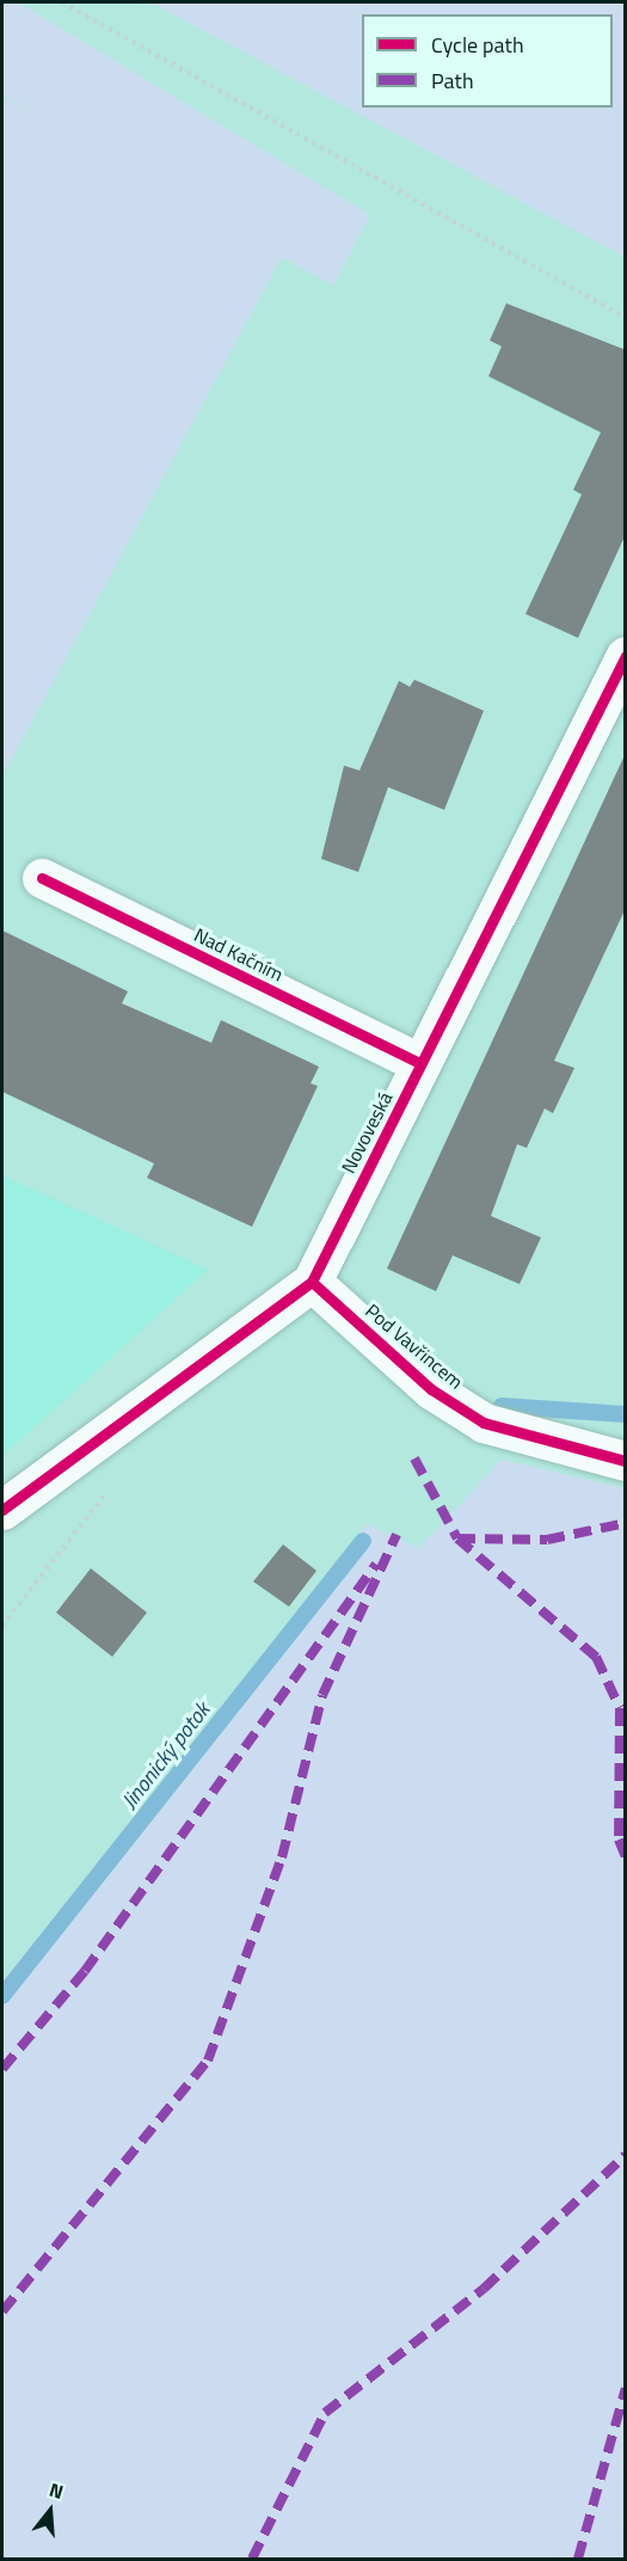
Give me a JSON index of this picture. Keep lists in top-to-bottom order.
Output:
{
  "streets": {
    "street": ["Nad Kačním", "Novoveská", "Pod Vavřincem"]
  },
  "crossings": [
    ["Nad Kačním", "Novoveská"],
    ["Novoveská", "Pod Vavřincem"]
  ],
  "water": ["Jinonický potok"],
  "legend": ["Cycle path", "Path"],
  "north": "top"
}
